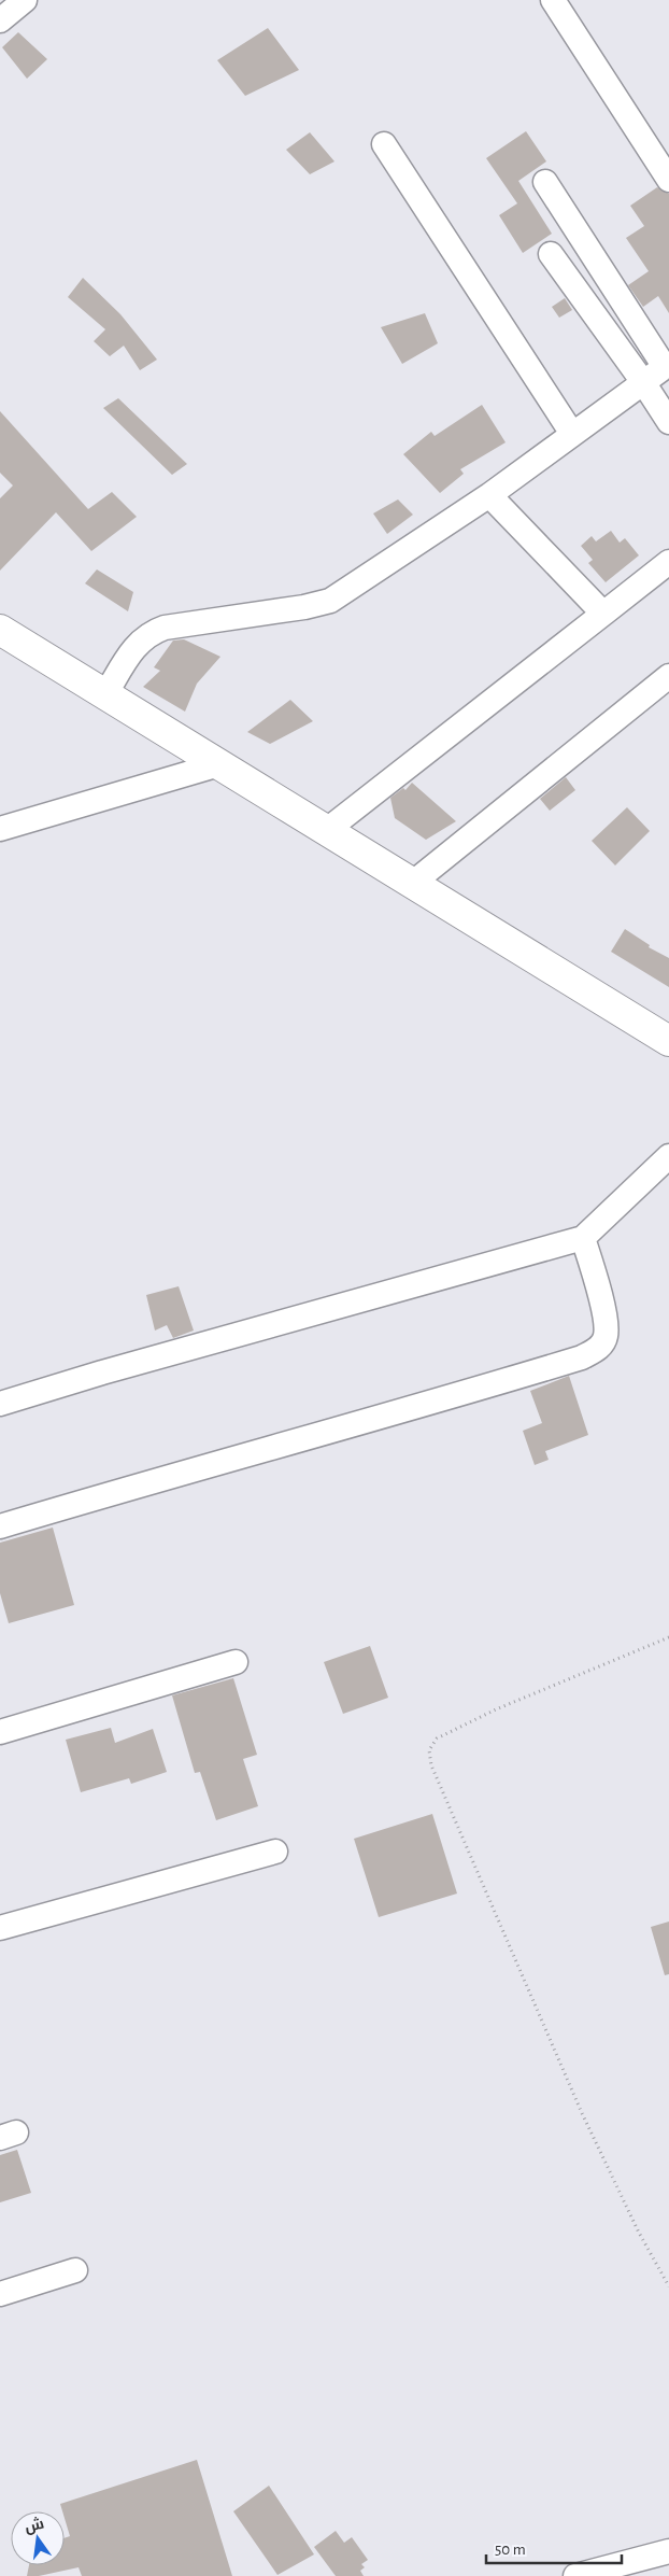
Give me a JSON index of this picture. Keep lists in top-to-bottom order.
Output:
{
  "scale_bar": "50 m",
  "north": "top"
}
